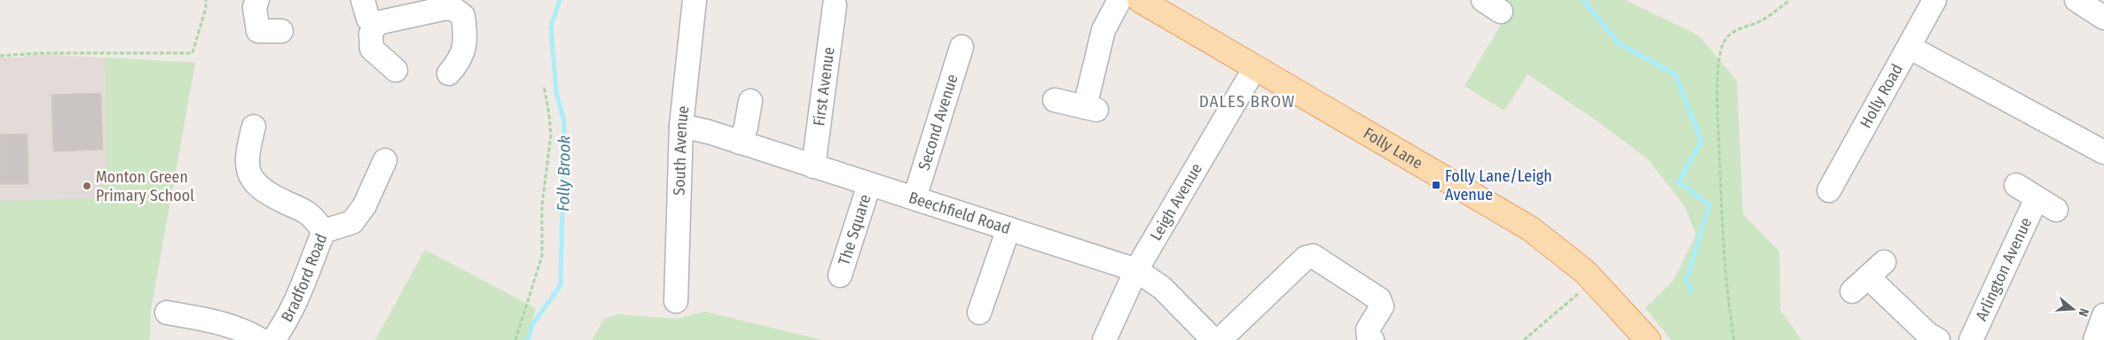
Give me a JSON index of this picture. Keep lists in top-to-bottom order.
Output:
{
  "streets": {
    "main road": ["Folly Lane"],
    "street": [
      "First Avenue",
      "Holly Road",
      "Second Avenue",
      "South Avenue",
      "Leigh Avenue",
      "Beechfield Road",
      "The Square",
      "Arlington Avenue",
      "Bradford Road"
    ]
  },
  "crossings": [
    ["First Avenue", "Beechfield Road"],
    ["Second Avenue", "Beechfield Road"],
    ["Folly Lane", "Leigh Avenue"],
    ["South Avenue", "Beechfield Road"],
    ["Leigh Avenue", "Beechfield Road"],
    ["Beechfield Road", "The Square"]
  ],
  "districts": ["DALES BROW"],
  "water": ["Folly Brook"],
  "places": {
    "transit": ["Folly Lane/Leigh Avenue"],
    "other": ["Monton Green Primary School"]
  },
  "north": "right"
}
